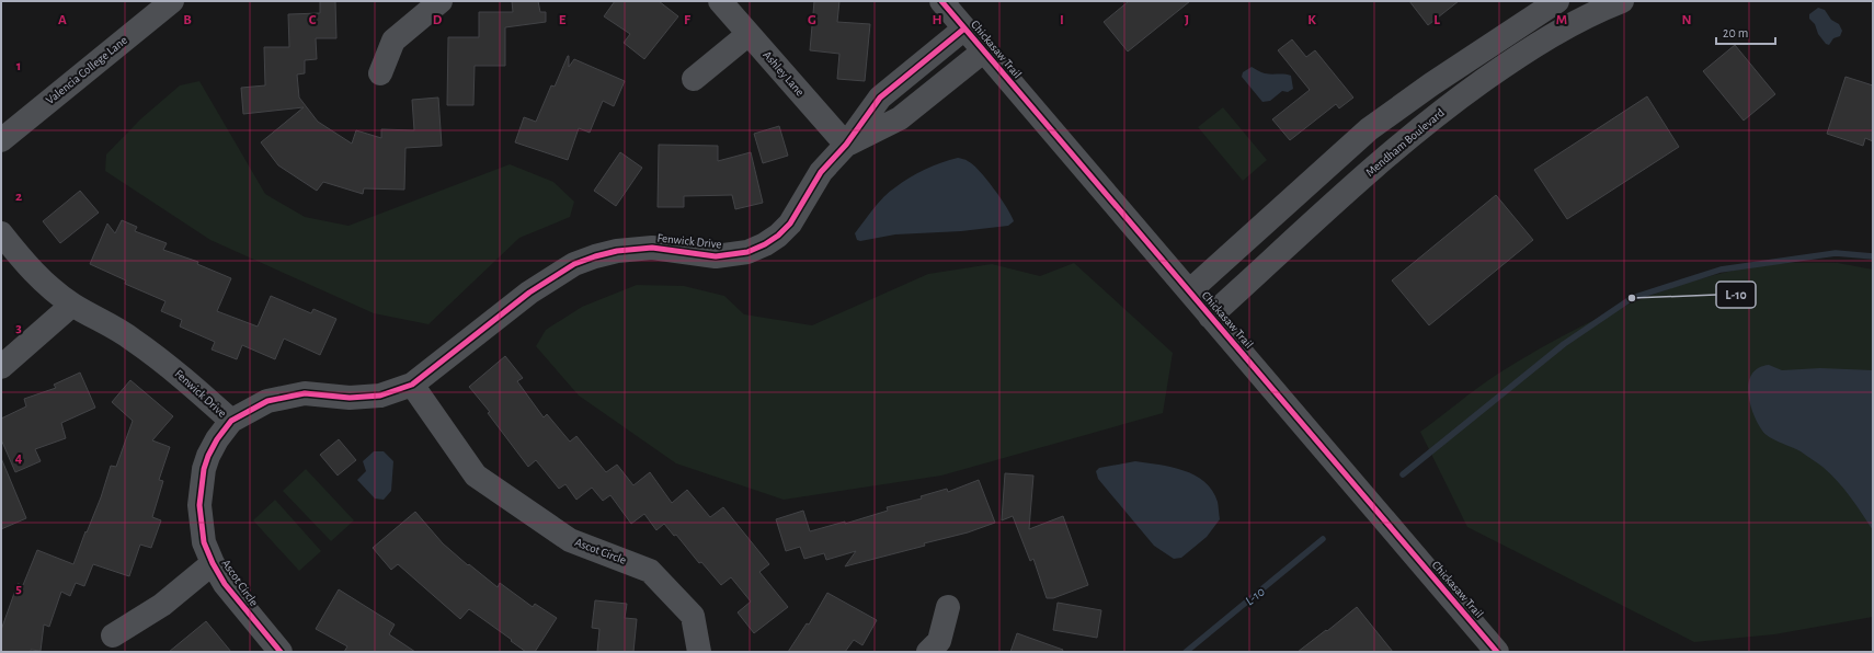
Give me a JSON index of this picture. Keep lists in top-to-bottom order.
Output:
{
  "streets": {
    "street": [
      "Chickasaw Trail",
      "Valencia College Lane",
      "Ashley Lane",
      "Mendham Boulevard",
      "Fenwick Drive",
      "Ascot Circle"
    ]
  },
  "crossings": [
    ["Chickasaw Trail", "Mendham Boulevard"],
    ["Chickasaw Trail", "Fenwick Drive"],
    ["Ashley Lane", "Fenwick Drive"],
    ["Fenwick Drive", "Ascot Circle"]
  ],
  "water": ["L-10"],
  "places": ["L-10"],
  "scale_bar": "20 m",
  "grid": {
    "columns": [
      "A",
      "B",
      "C",
      "D",
      "E",
      "F",
      "G",
      "H",
      "I",
      "J",
      "K",
      "L",
      "M",
      "N"
    ],
    "rows": [
      "1",
      "2",
      "3",
      "4",
      "5"
    ]
  }
}
